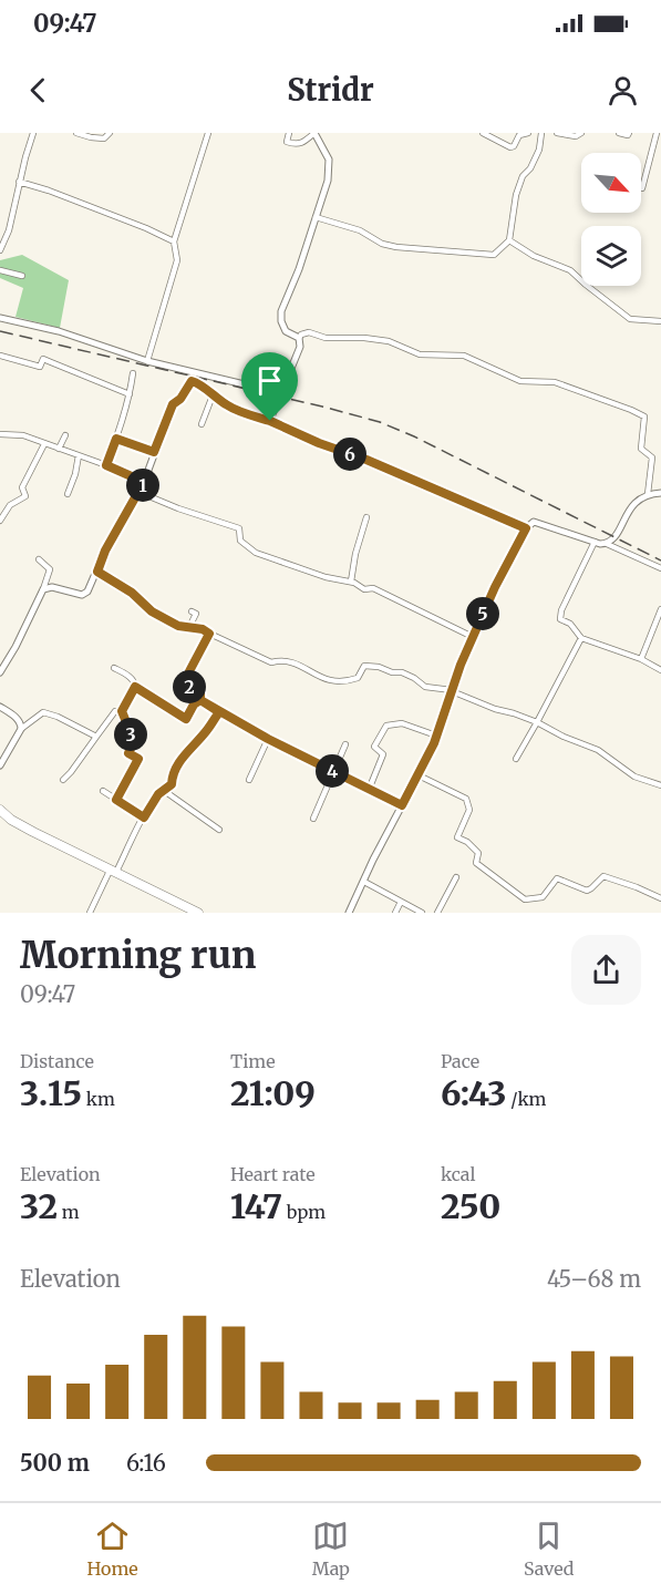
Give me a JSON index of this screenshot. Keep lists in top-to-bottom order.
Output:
{
  "north": "bottom right",
  "page": {
    "status": "09:47",
    "header": "Stridr",
    "pins": [
      "6",
      "1",
      "5",
      "2",
      "3",
      "4"
    ],
    "heading": ["Morning run", "09:47"],
    "stats": [
      ["Distance", "3.15 km"],
      ["Time", "21:09"],
      ["Pace", "6:43 /km"],
      ["Elevation", "32 m"],
      ["Heart rate", "147 bpm"],
      ["kcal", "250"]
    ],
    "chart": ["Elevation", "45–68 m"],
    "list": [
      {
        "name": "500 m",
        "note": "6:16"
      }
    ],
    "tabs": ["Home", "Map", "Saved"]
  }
}
